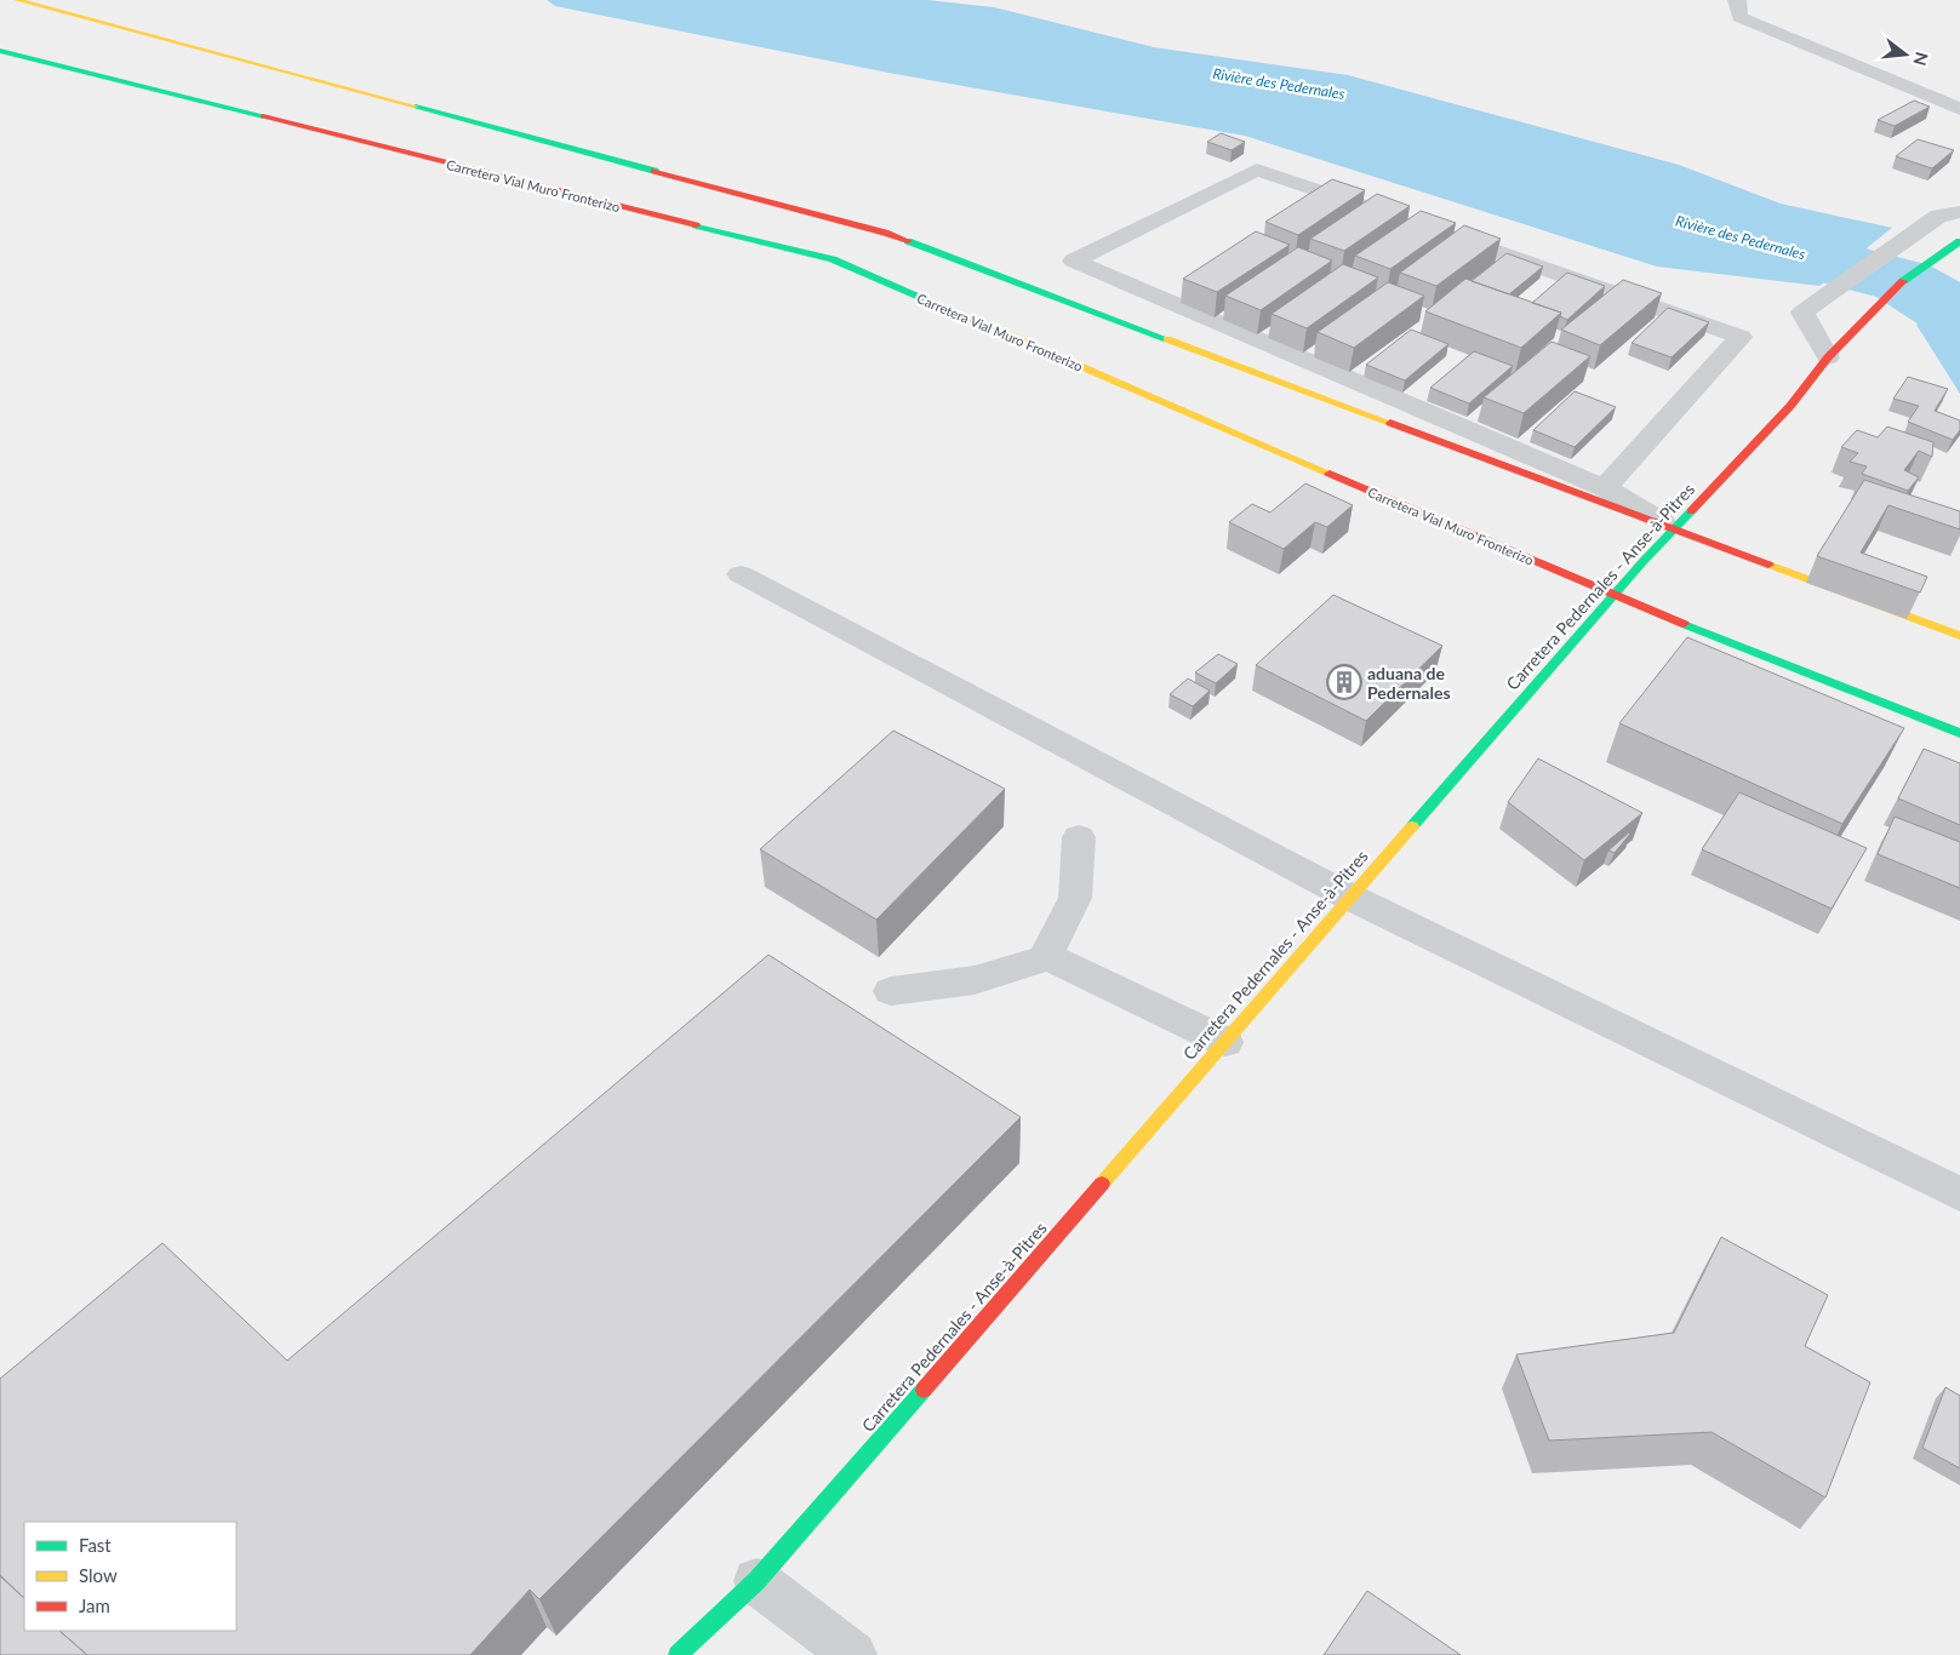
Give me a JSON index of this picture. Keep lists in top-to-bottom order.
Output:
{
  "streets": {
    "street": ["Carretera Vial Muro Fronterizo", "Carretera Pedernales - Anse-à-Pitres"]
  },
  "crossings": [
    ["Carretera Vial Muro Fronterizo", "Carretera Pedernales - Anse-à-Pitres"]
  ],
  "water": ["Rivière des Pedernales"],
  "places": {
    "building": ["aduana de Pedernales"]
  },
  "legend": ["Fast", "Slow", "Jam"],
  "north": "right"
}
